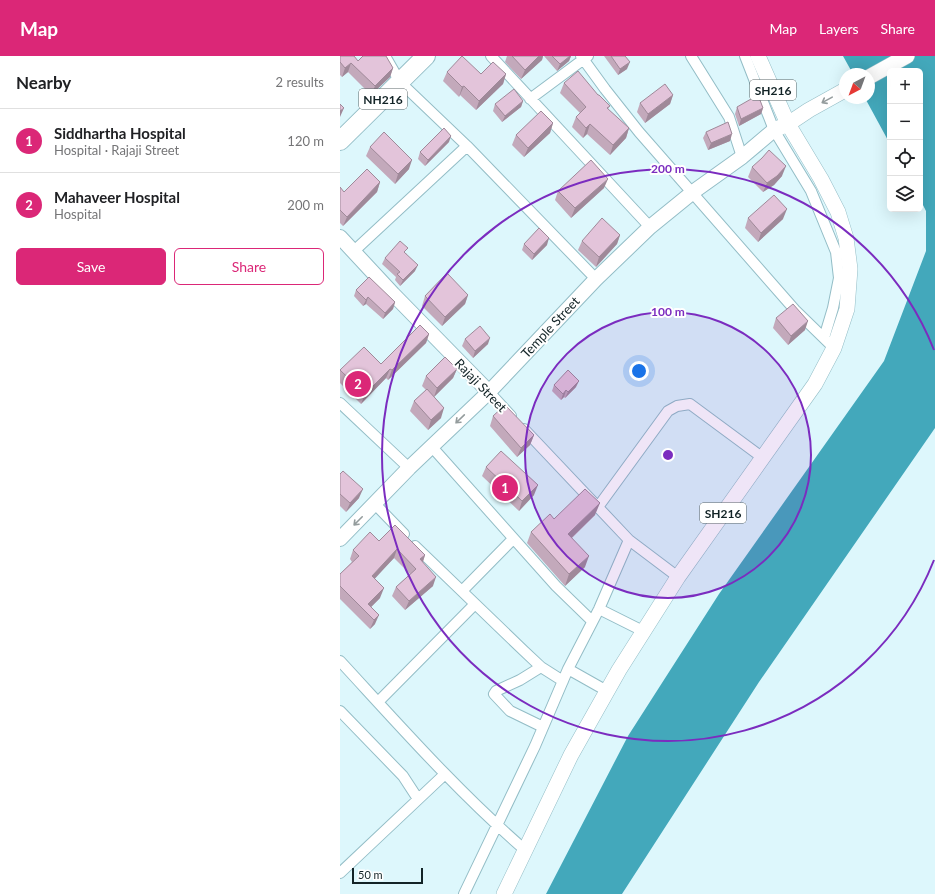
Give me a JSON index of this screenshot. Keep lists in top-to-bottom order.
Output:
{
  "streets": {
    "highway": ["NH216"],
    "main road": ["SH216"],
    "street": ["Temple Street", "Rajaji Street"]
  },
  "crossings": [
    ["SH216", "Rajaji Street"],
    ["Temple Street", "Rajaji Street"]
  ],
  "scale_bar": "50 m",
  "north": "bottom left",
  "page": {
    "header": "Map",
    "nav": ["Map", "Layers", "Share"],
    "heading": ["Nearby", "2 results"],
    "map_buttons": ["+", "−"],
    "list": [
      {
        "mark": "1",
        "name": "Siddhartha Hospital",
        "note": "Hospital · Rajaji Street",
        "value": "120 m"
      },
      {
        "mark": "2",
        "name": "Mahaveer Hospital",
        "note": "Hospital",
        "value": "200 m"
      }
    ],
    "buttons": ["Save", "Share"],
    "pins": ["2", "1"],
    "scale": "50 m"
  },
  "rings": ["200 m", "100 m"]
}
